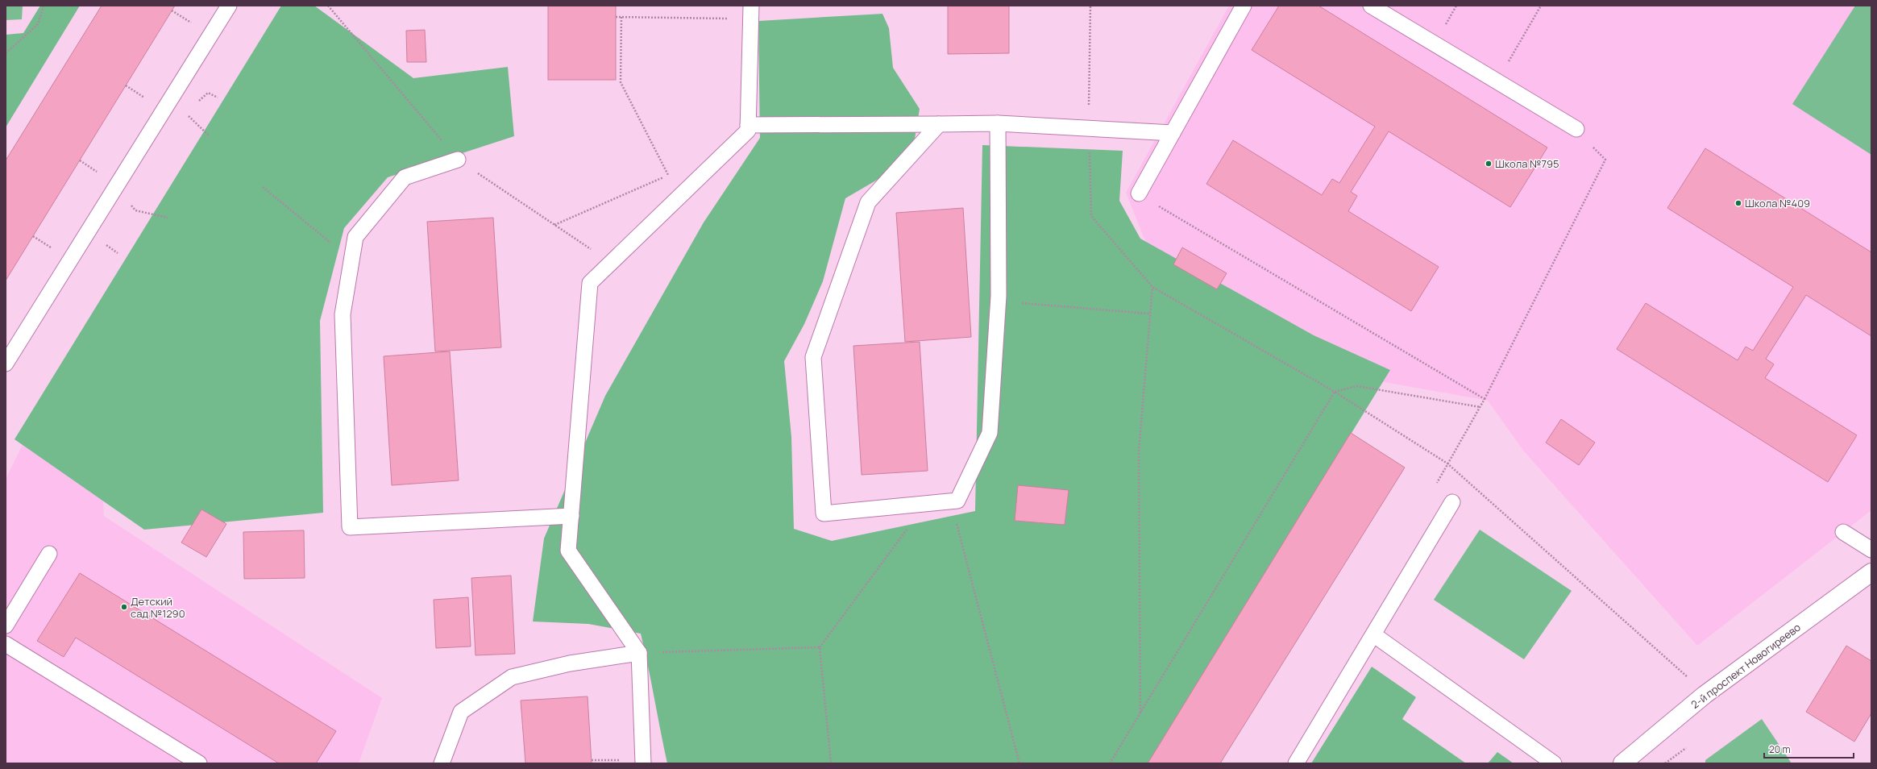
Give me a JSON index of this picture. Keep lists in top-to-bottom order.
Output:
{
  "streets": {
    "street": ["2-й проспект Новогиреево"]
  },
  "places": ["Школа №795", "Школа №409", "Детский сад №1290"],
  "scale_bar": "20 m"
}
